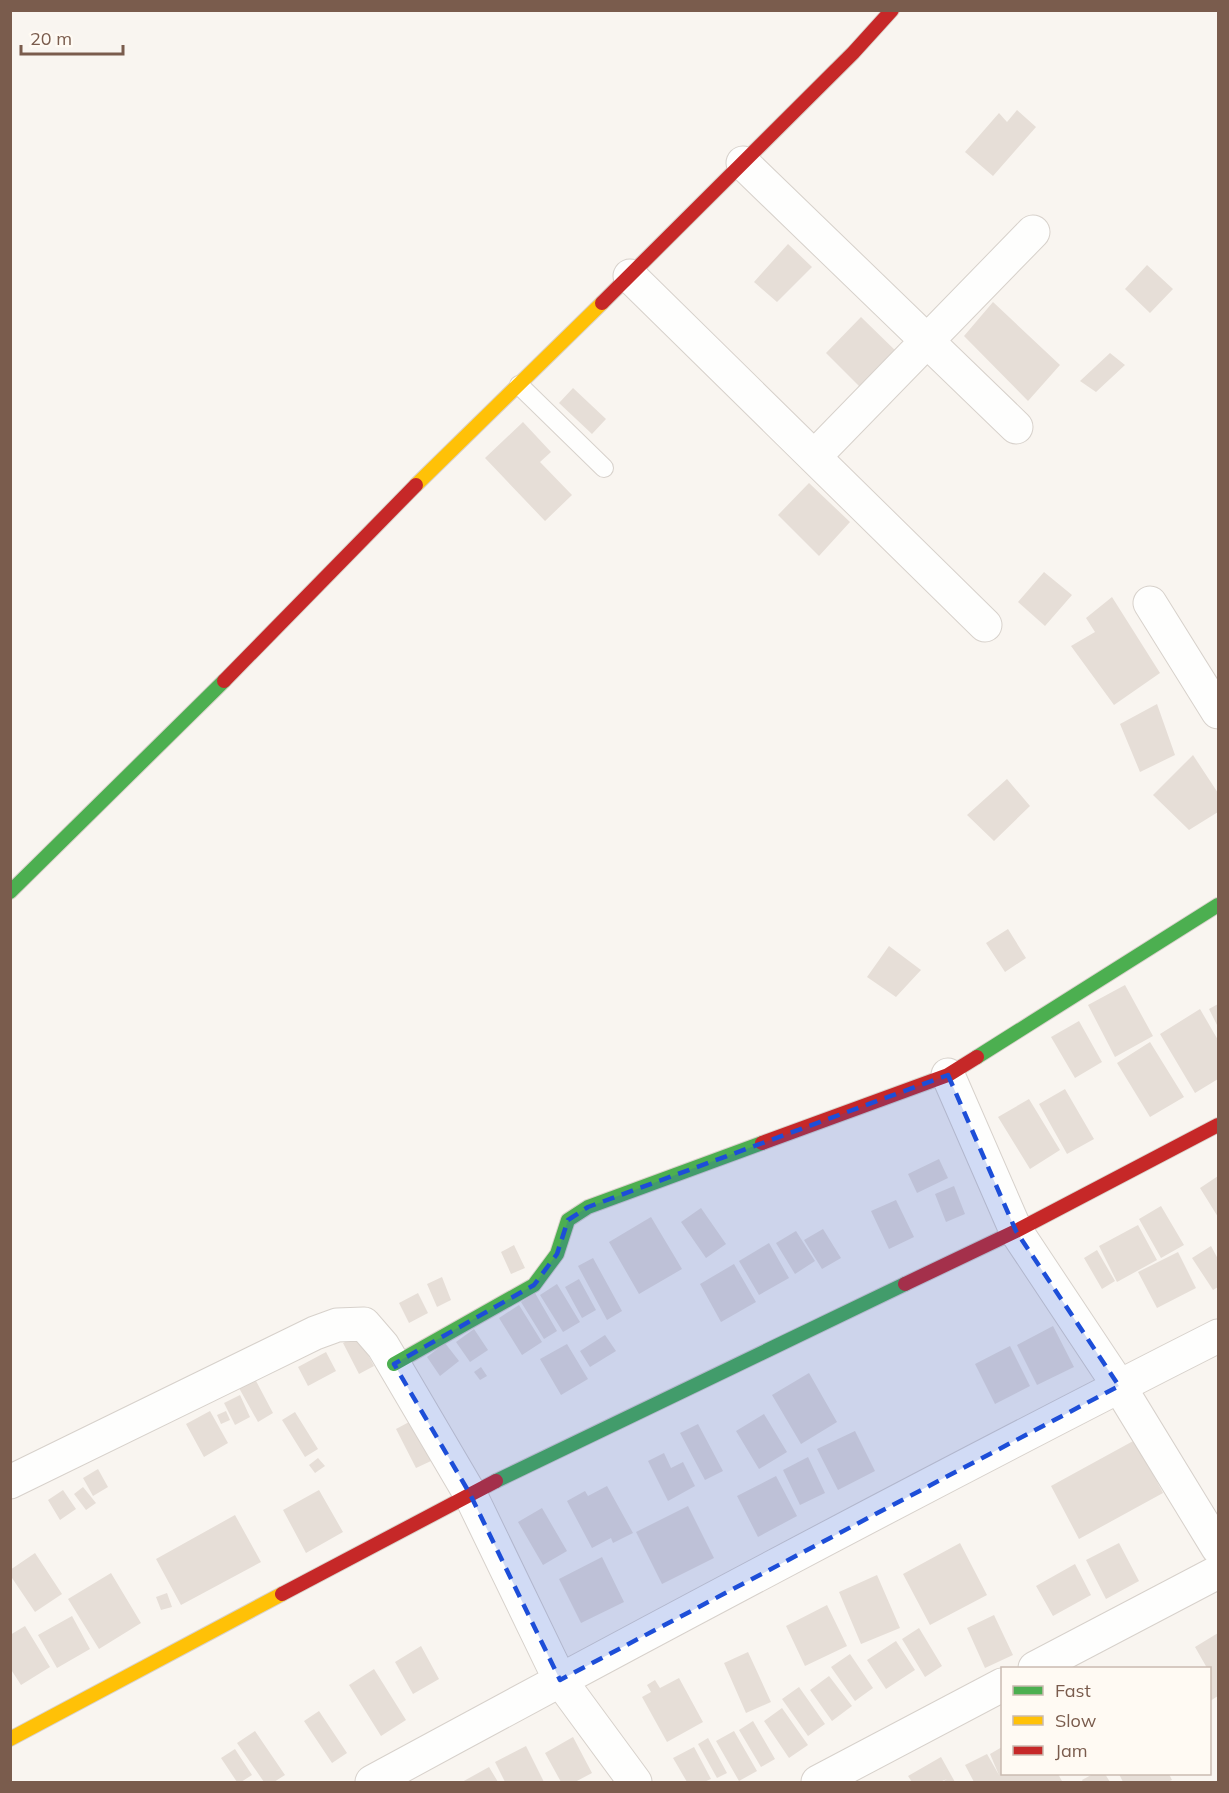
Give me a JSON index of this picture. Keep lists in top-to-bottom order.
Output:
{
  "legend": ["Fast", "Slow", "Jam"],
  "scale_bar": "20 m"
}
